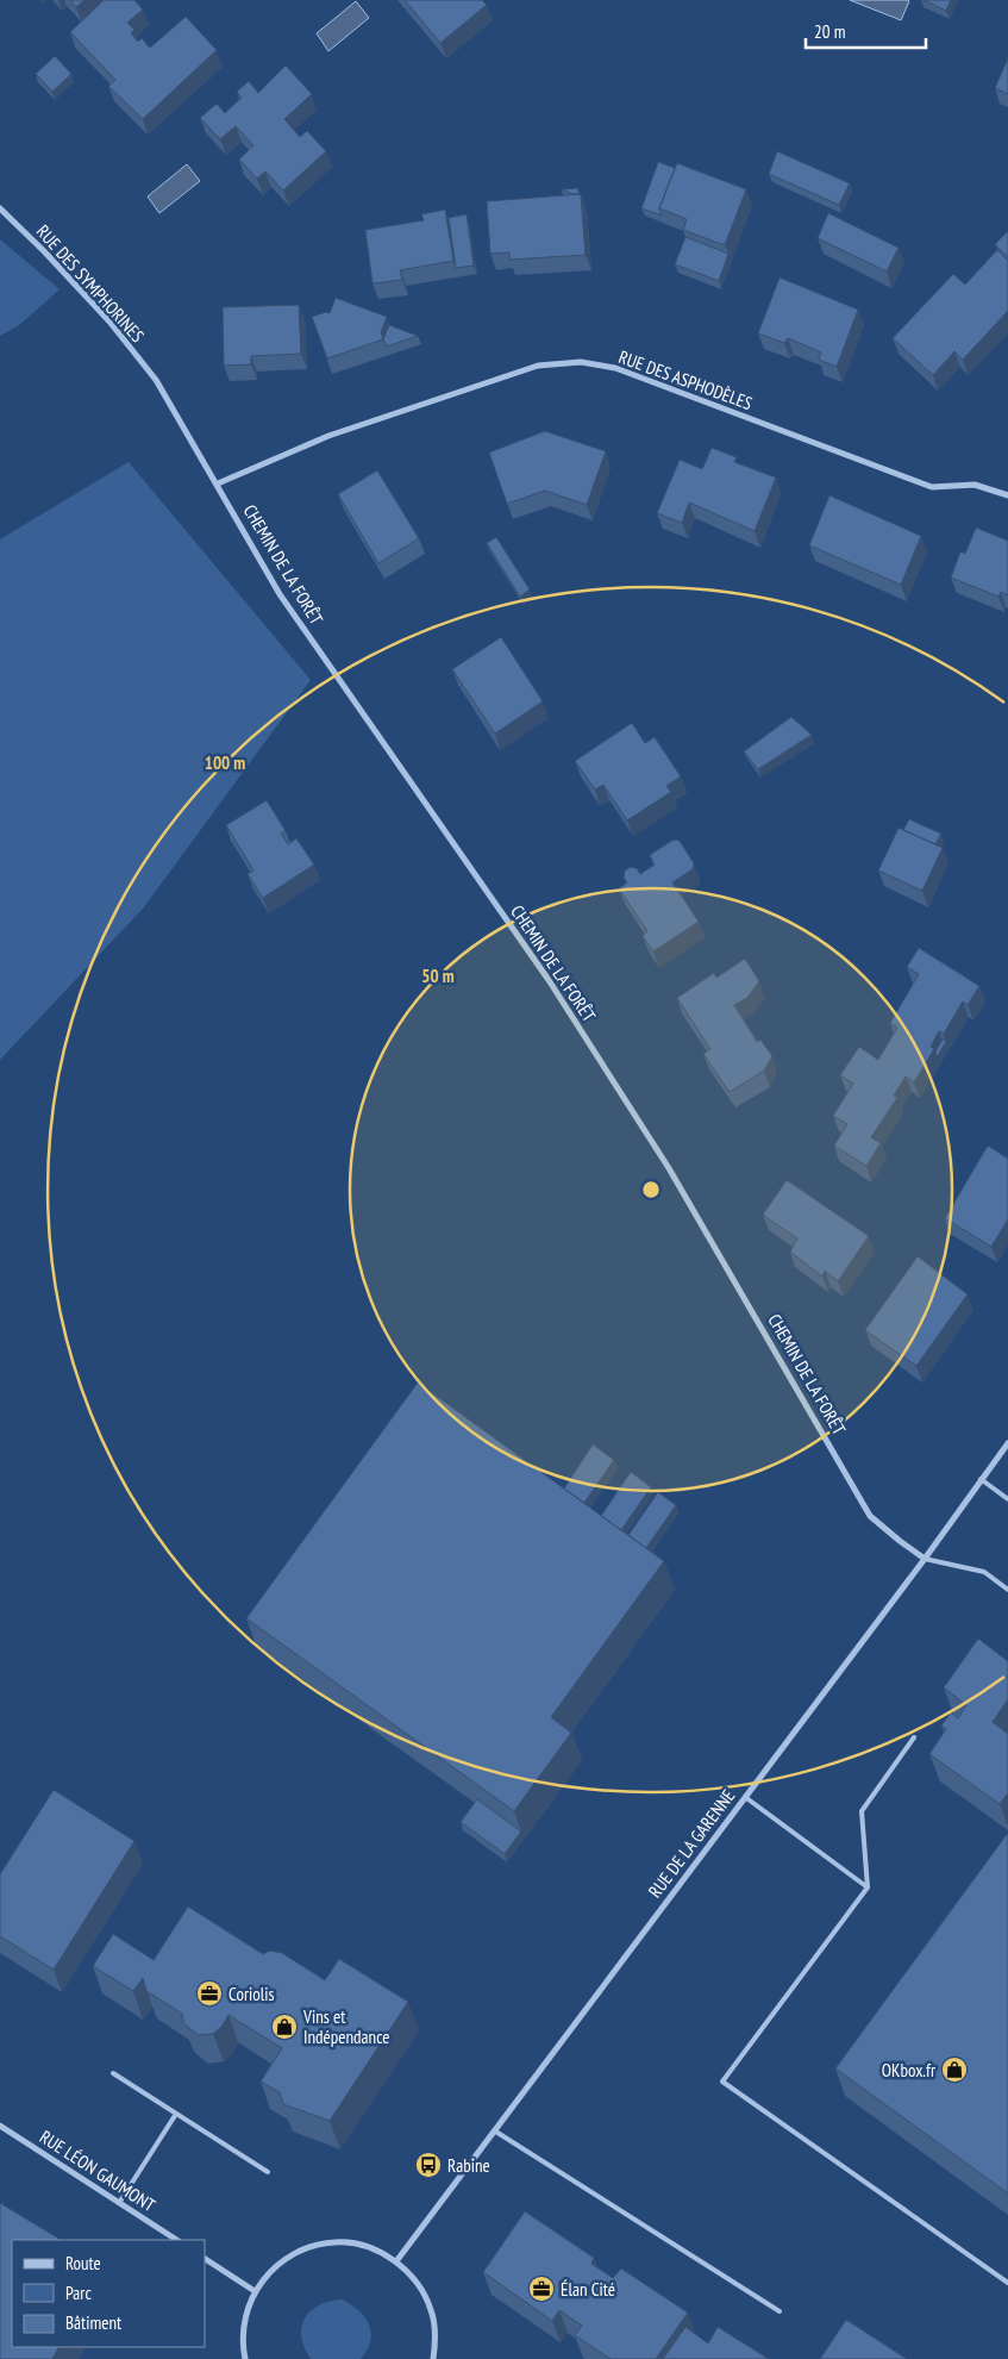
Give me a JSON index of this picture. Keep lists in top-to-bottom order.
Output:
{
  "streets": {
    "street": [
      "RUE DES SYMPHORINES",
      "RUE DES ASPHODÈLES",
      "CHEMIN DE LA FORÊT",
      "RUE DE LA GARENNE",
      "RUE LÉON GAUMONT"
    ]
  },
  "crossings": [
    ["RUE DES SYMPHORINES", "CHEMIN DE LA FORÊT"],
    ["RUE DES ASPHODÈLES", "CHEMIN DE LA FORÊT"],
    ["CHEMIN DE LA FORÊT", "RUE DE LA GARENNE"]
  ],
  "places": {
    "office": ["Coriolis", "Élan Cité"],
    "shop": ["Vins et Indépendance", "OKbox.fr"],
    "bus stop": ["Rabine"]
  },
  "legend": ["Route", "Parc", "Bâtiment"],
  "scale_bar": "20 m",
  "rings": ["100 m", "50 m"]
}
